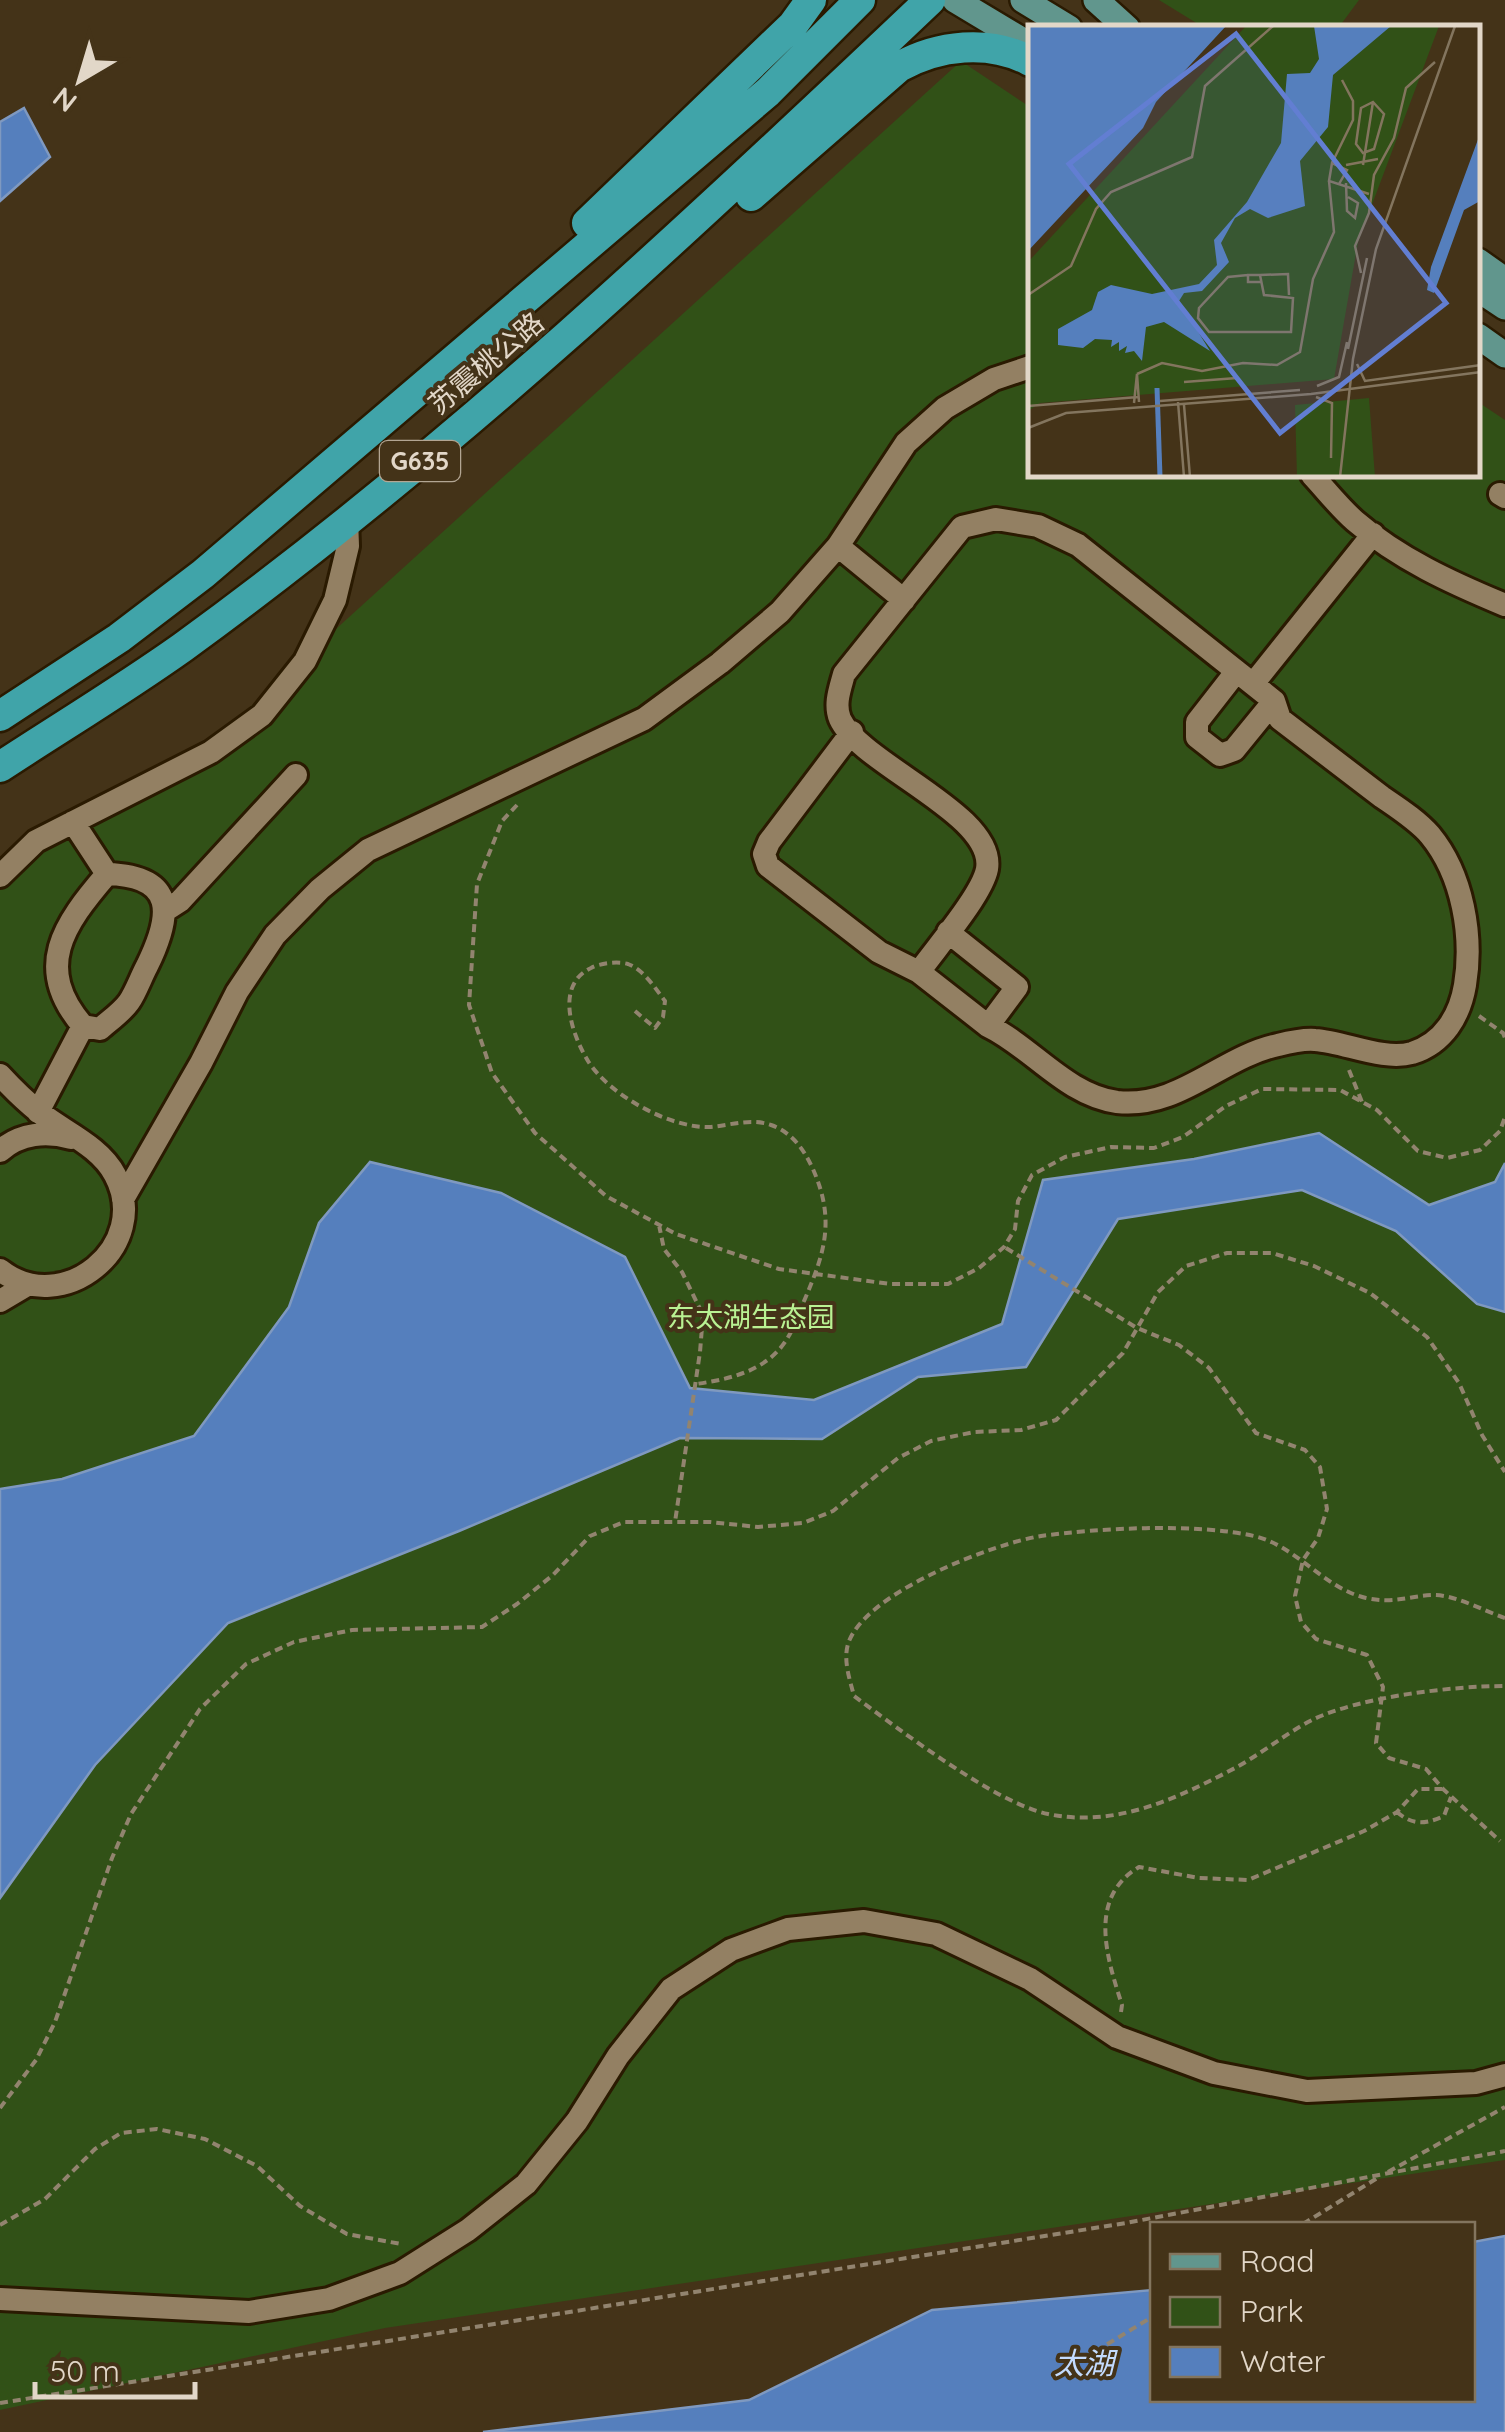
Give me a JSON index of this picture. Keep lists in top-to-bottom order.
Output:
{
  "streets": {
    "highway": ["苏震桃公路", "G635"]
  },
  "water": ["太湖"],
  "parks": ["东太湖生态园"],
  "legend": ["Road", "Park", "Water"],
  "scale_bar": "50 m",
  "north": "bottom left"
}
